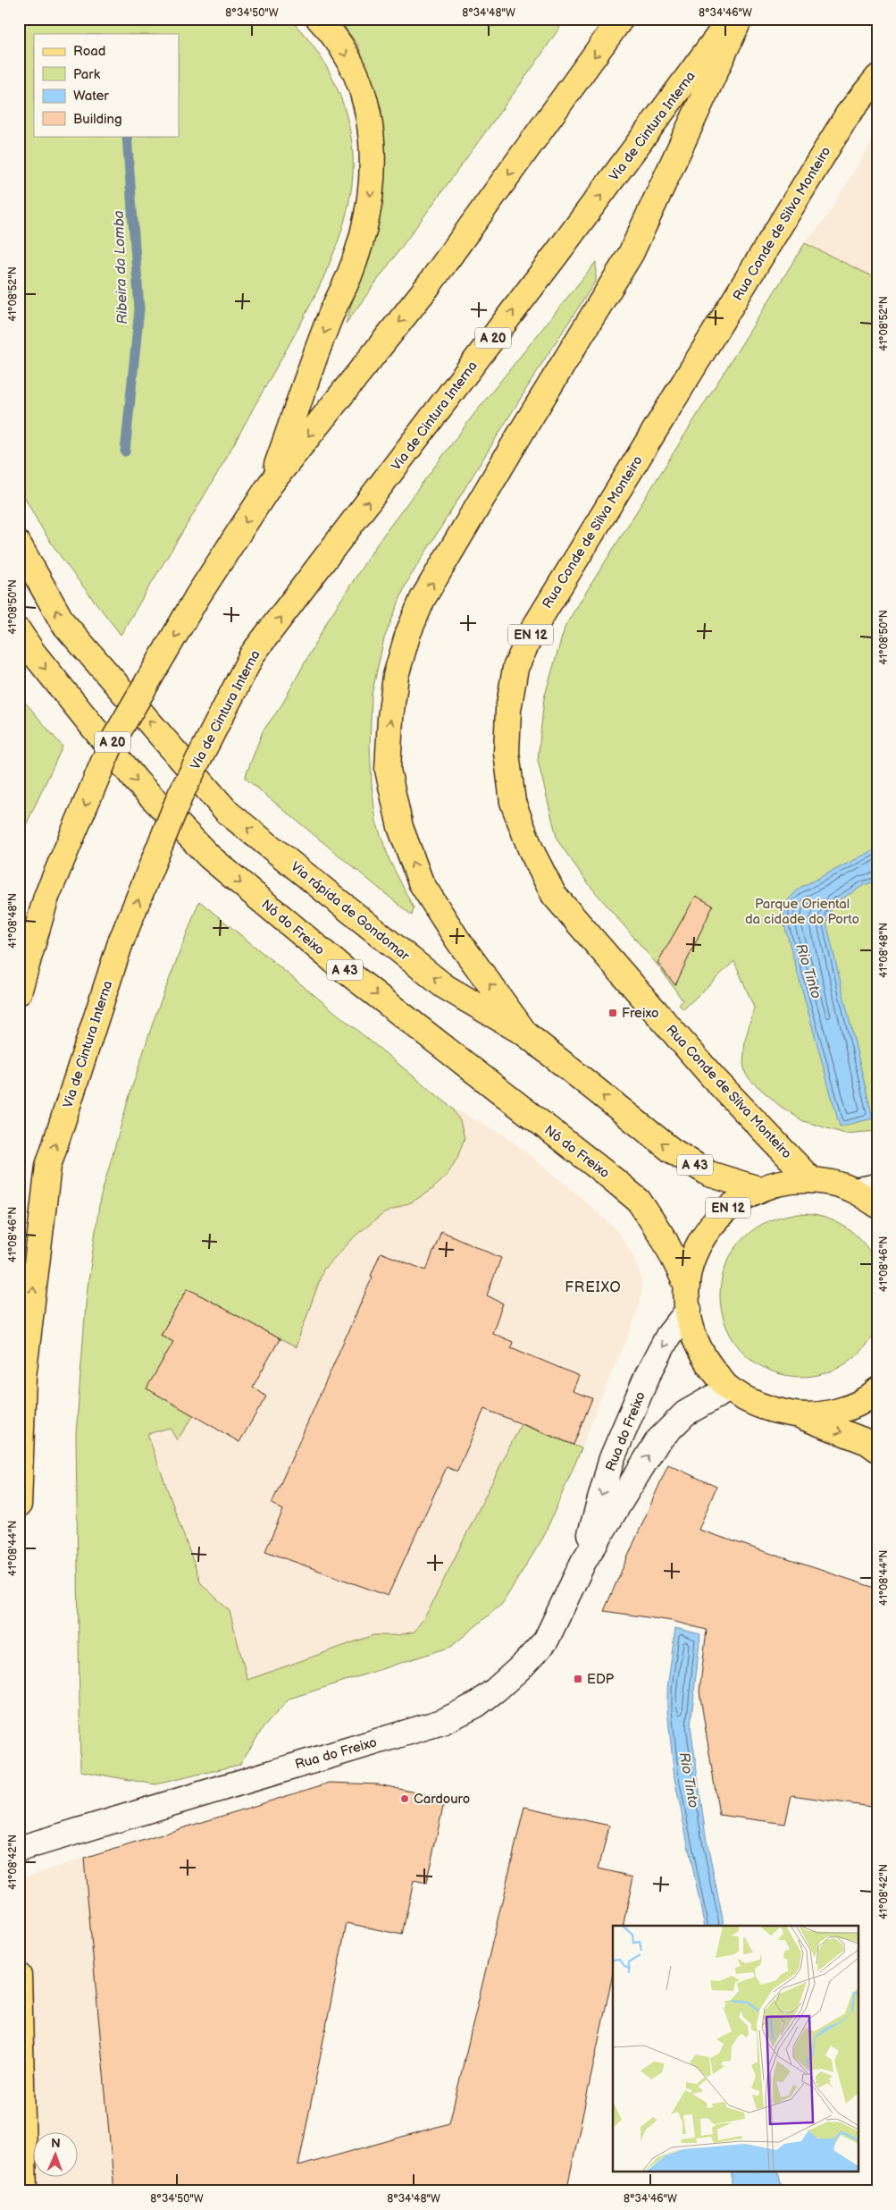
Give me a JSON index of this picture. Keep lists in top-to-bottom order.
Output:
{
  "streets": {
    "main road": [
      "Via de Cintura Interna",
      "Rua Conde de Silva Monteiro",
      "A 20",
      "EN 12",
      "Via rápida de Gondomar",
      "Nó do Freixo",
      "A 43",
      "Rua do Freixo"
    ]
  },
  "crossings": [
    ["Rua Conde de Silva Monteiro", "EN 12"],
    ["EN 12", "Via rápida de Gondomar"],
    ["EN 12", "Nó do Freixo"],
    ["EN 12", "Rua do Freixo"]
  ],
  "one_way": ["Via rápida de Gondomar", "Nó do Freixo"],
  "districts": ["FREIXO"],
  "water": ["Ribeira da Lomba", "Rio Tinto"],
  "parks": ["Parque Oriental da cidade do Porto"],
  "places": {
    "transit": ["Freixo", "EDP"],
    "other": ["Cardouro"]
  },
  "legend": [
    "Road",
    "Park",
    "Water",
    "Building"
  ],
  "north": "top",
  "coordinates": [
    "8°34'50\"W",
    "8°34'48\"W",
    "8°34'46\"W",
    "41°08'52\"N",
    "41°08'50\"N",
    "41°08'48\"N",
    "41°08'46\"N",
    "41°08'44\"N",
    "41°08'42\"N"
  ]
}
